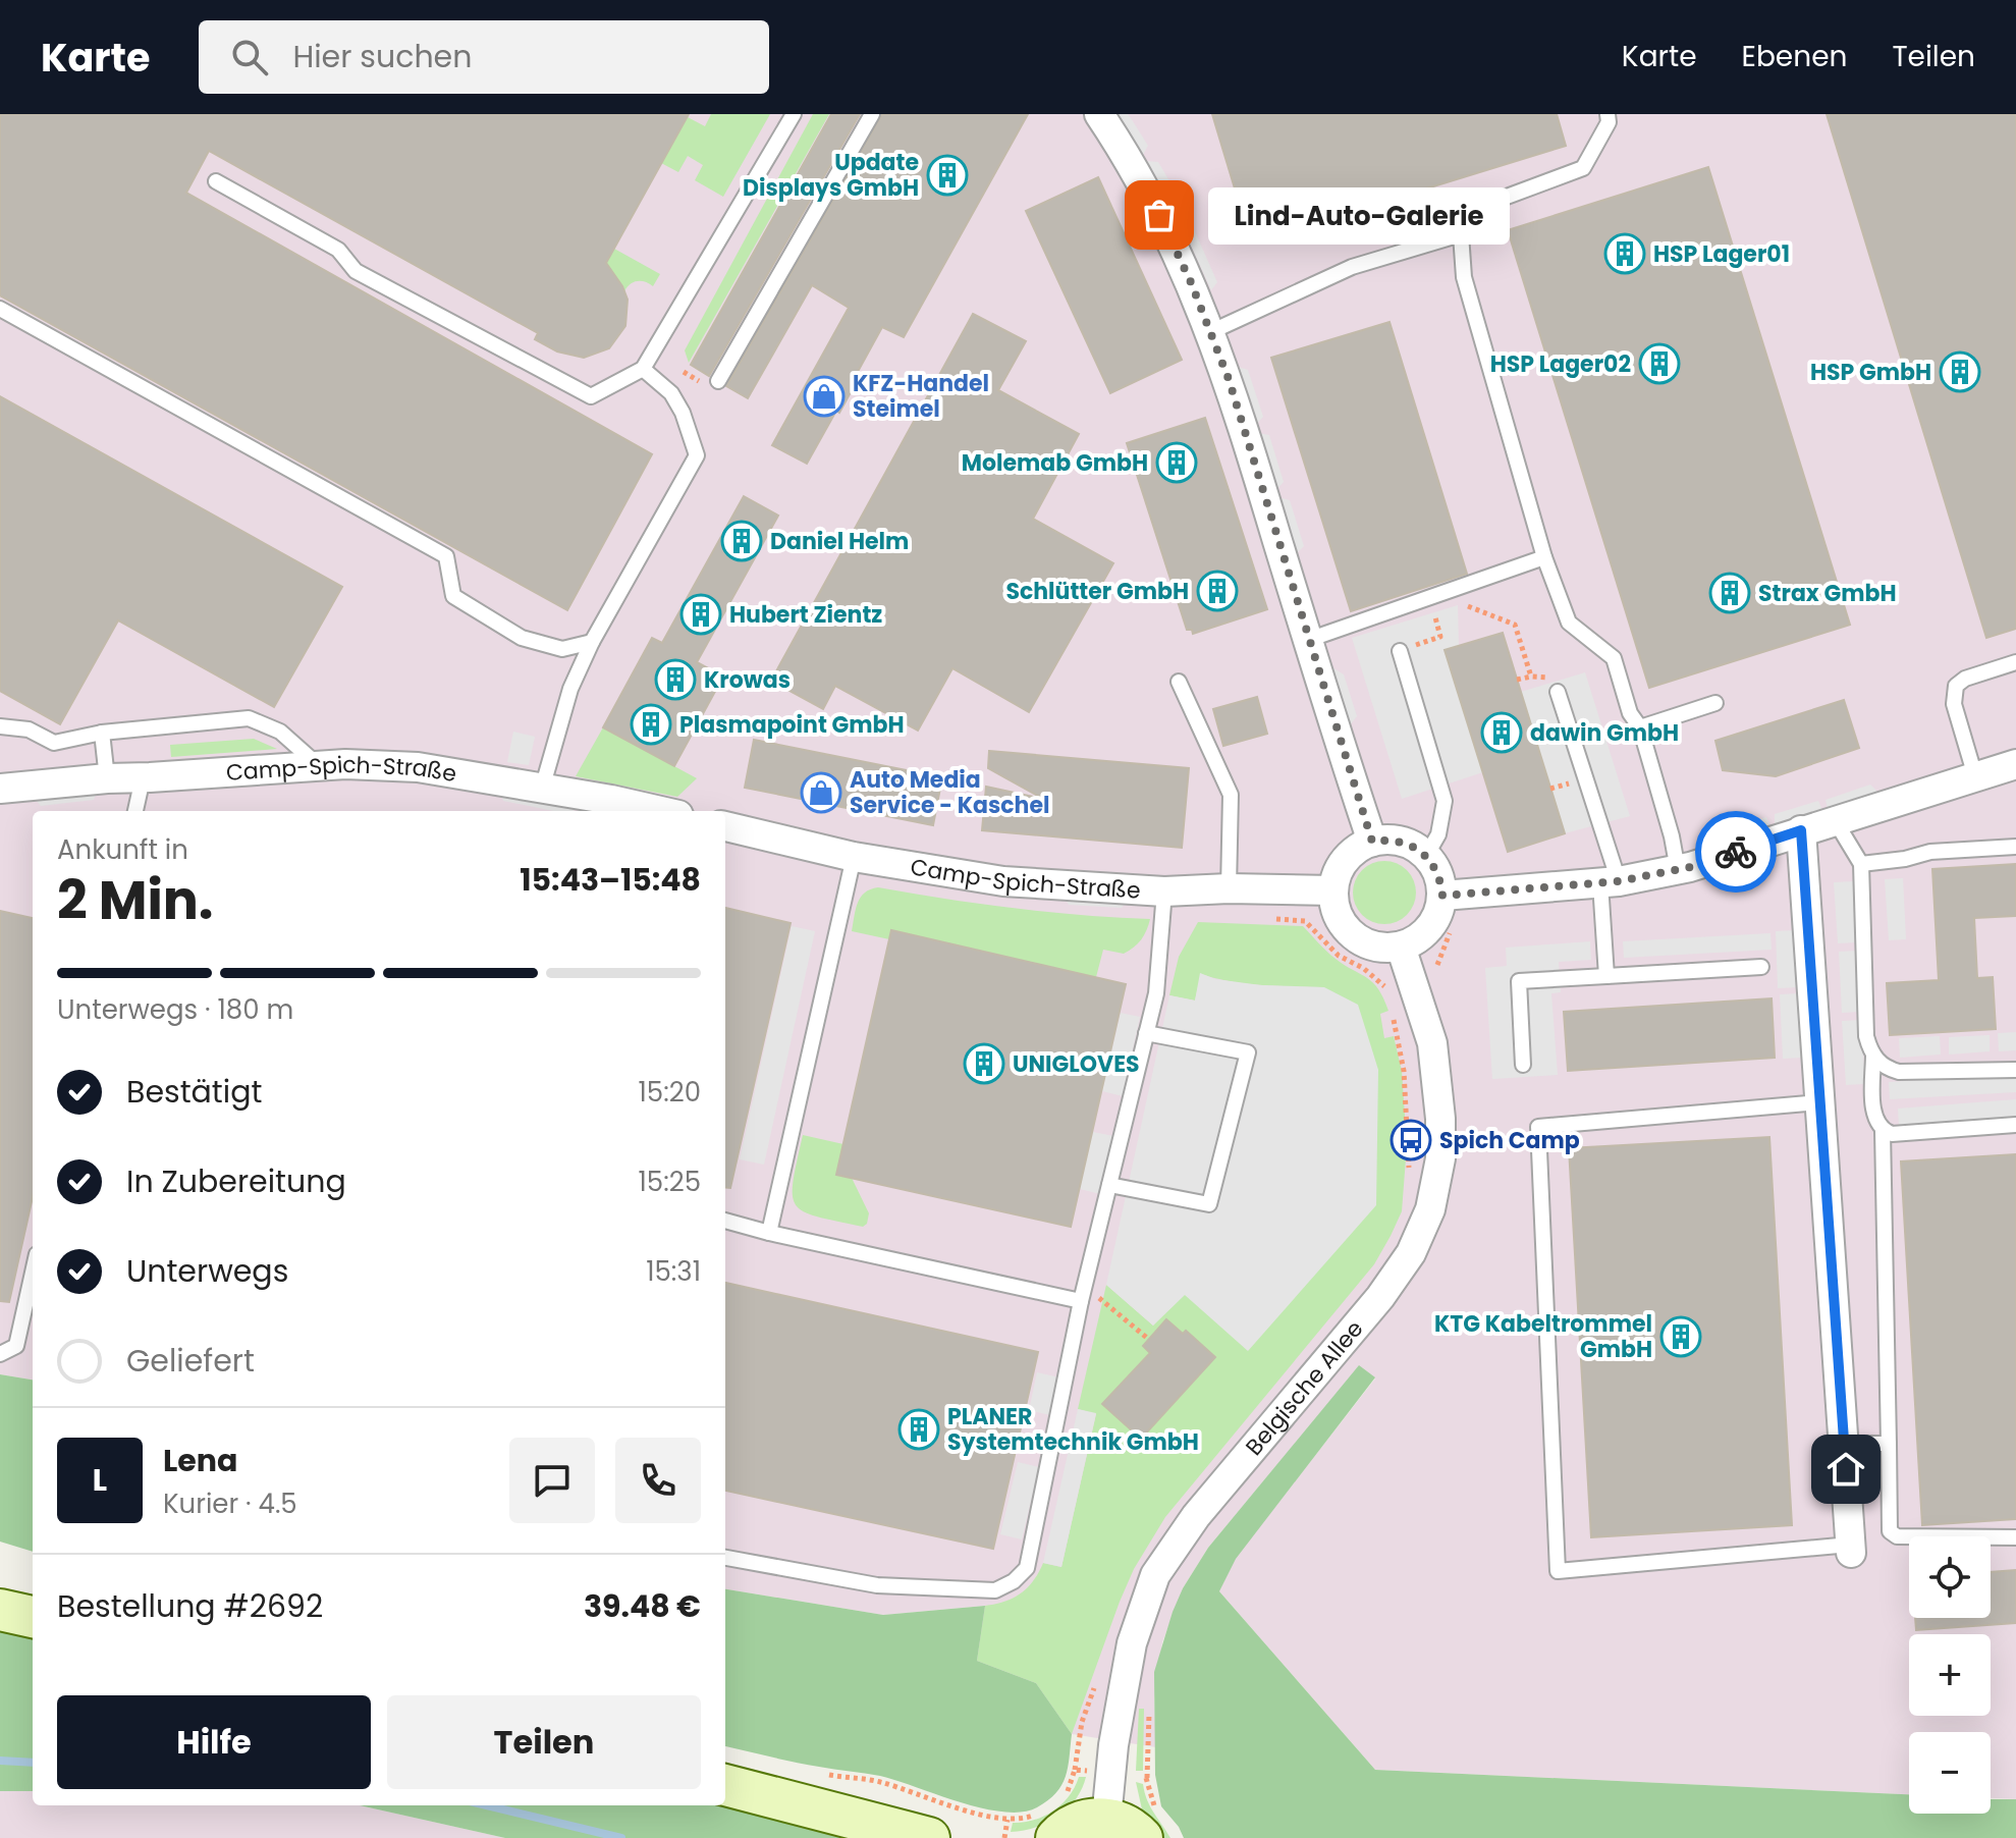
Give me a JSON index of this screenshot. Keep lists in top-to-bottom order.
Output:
{
  "streets": {
    "street": ["Camp-Spich-Straße", "Belgische Allee"]
  },
  "crossings": [
    ["Camp-Spich-Straße", "Belgische Allee"]
  ],
  "places": {
    "building": [
      "Update Displays GmbH",
      "HSP Lager01",
      "HSP Lager02",
      "HSP GmbH",
      "Molemab GmbH",
      "Daniel Helm",
      "Schlütter GmbH",
      "Strax GmbH",
      "Hubert Zientz",
      "Krowas",
      "Plasmapoint GmbH",
      "dawin GmbH",
      "UNIGLOVES",
      "KTG Kabeltrommel GmbH",
      "PLANER Systemtechnik GmbH"
    ],
    "other": ["Lind-Auto-Galerie"],
    "shop": ["KFZ-Handel Steimel", "Auto Media Service - Kaschel"],
    "bus stop": ["Spich Camp"]
  },
  "page": {
    "header": "Karte",
    "search": "Hier suchen",
    "nav": ["Karte", "Ebenen", "Teilen"],
    "bubble": "Lind-Auto-Galerie",
    "heading": ["2 Min.", "Ankunft in", "15:43–15:48"],
    "panel": [
      "Lena",
      "Kurier · 4.5",
      "Bestellung #2692",
      "39.48 €"
    ],
    "bar": "Unterwegs · 180 m",
    "list": [
      ["Bestätigt", "15:20"],
      ["In Zubereitung", "15:25"],
      ["Unterwegs", "15:31"],
      "Geliefert"
    ],
    "round": "L",
    "map_buttons": ["+", "−"],
    "buttons": ["Hilfe", "Teilen"]
  }
}
